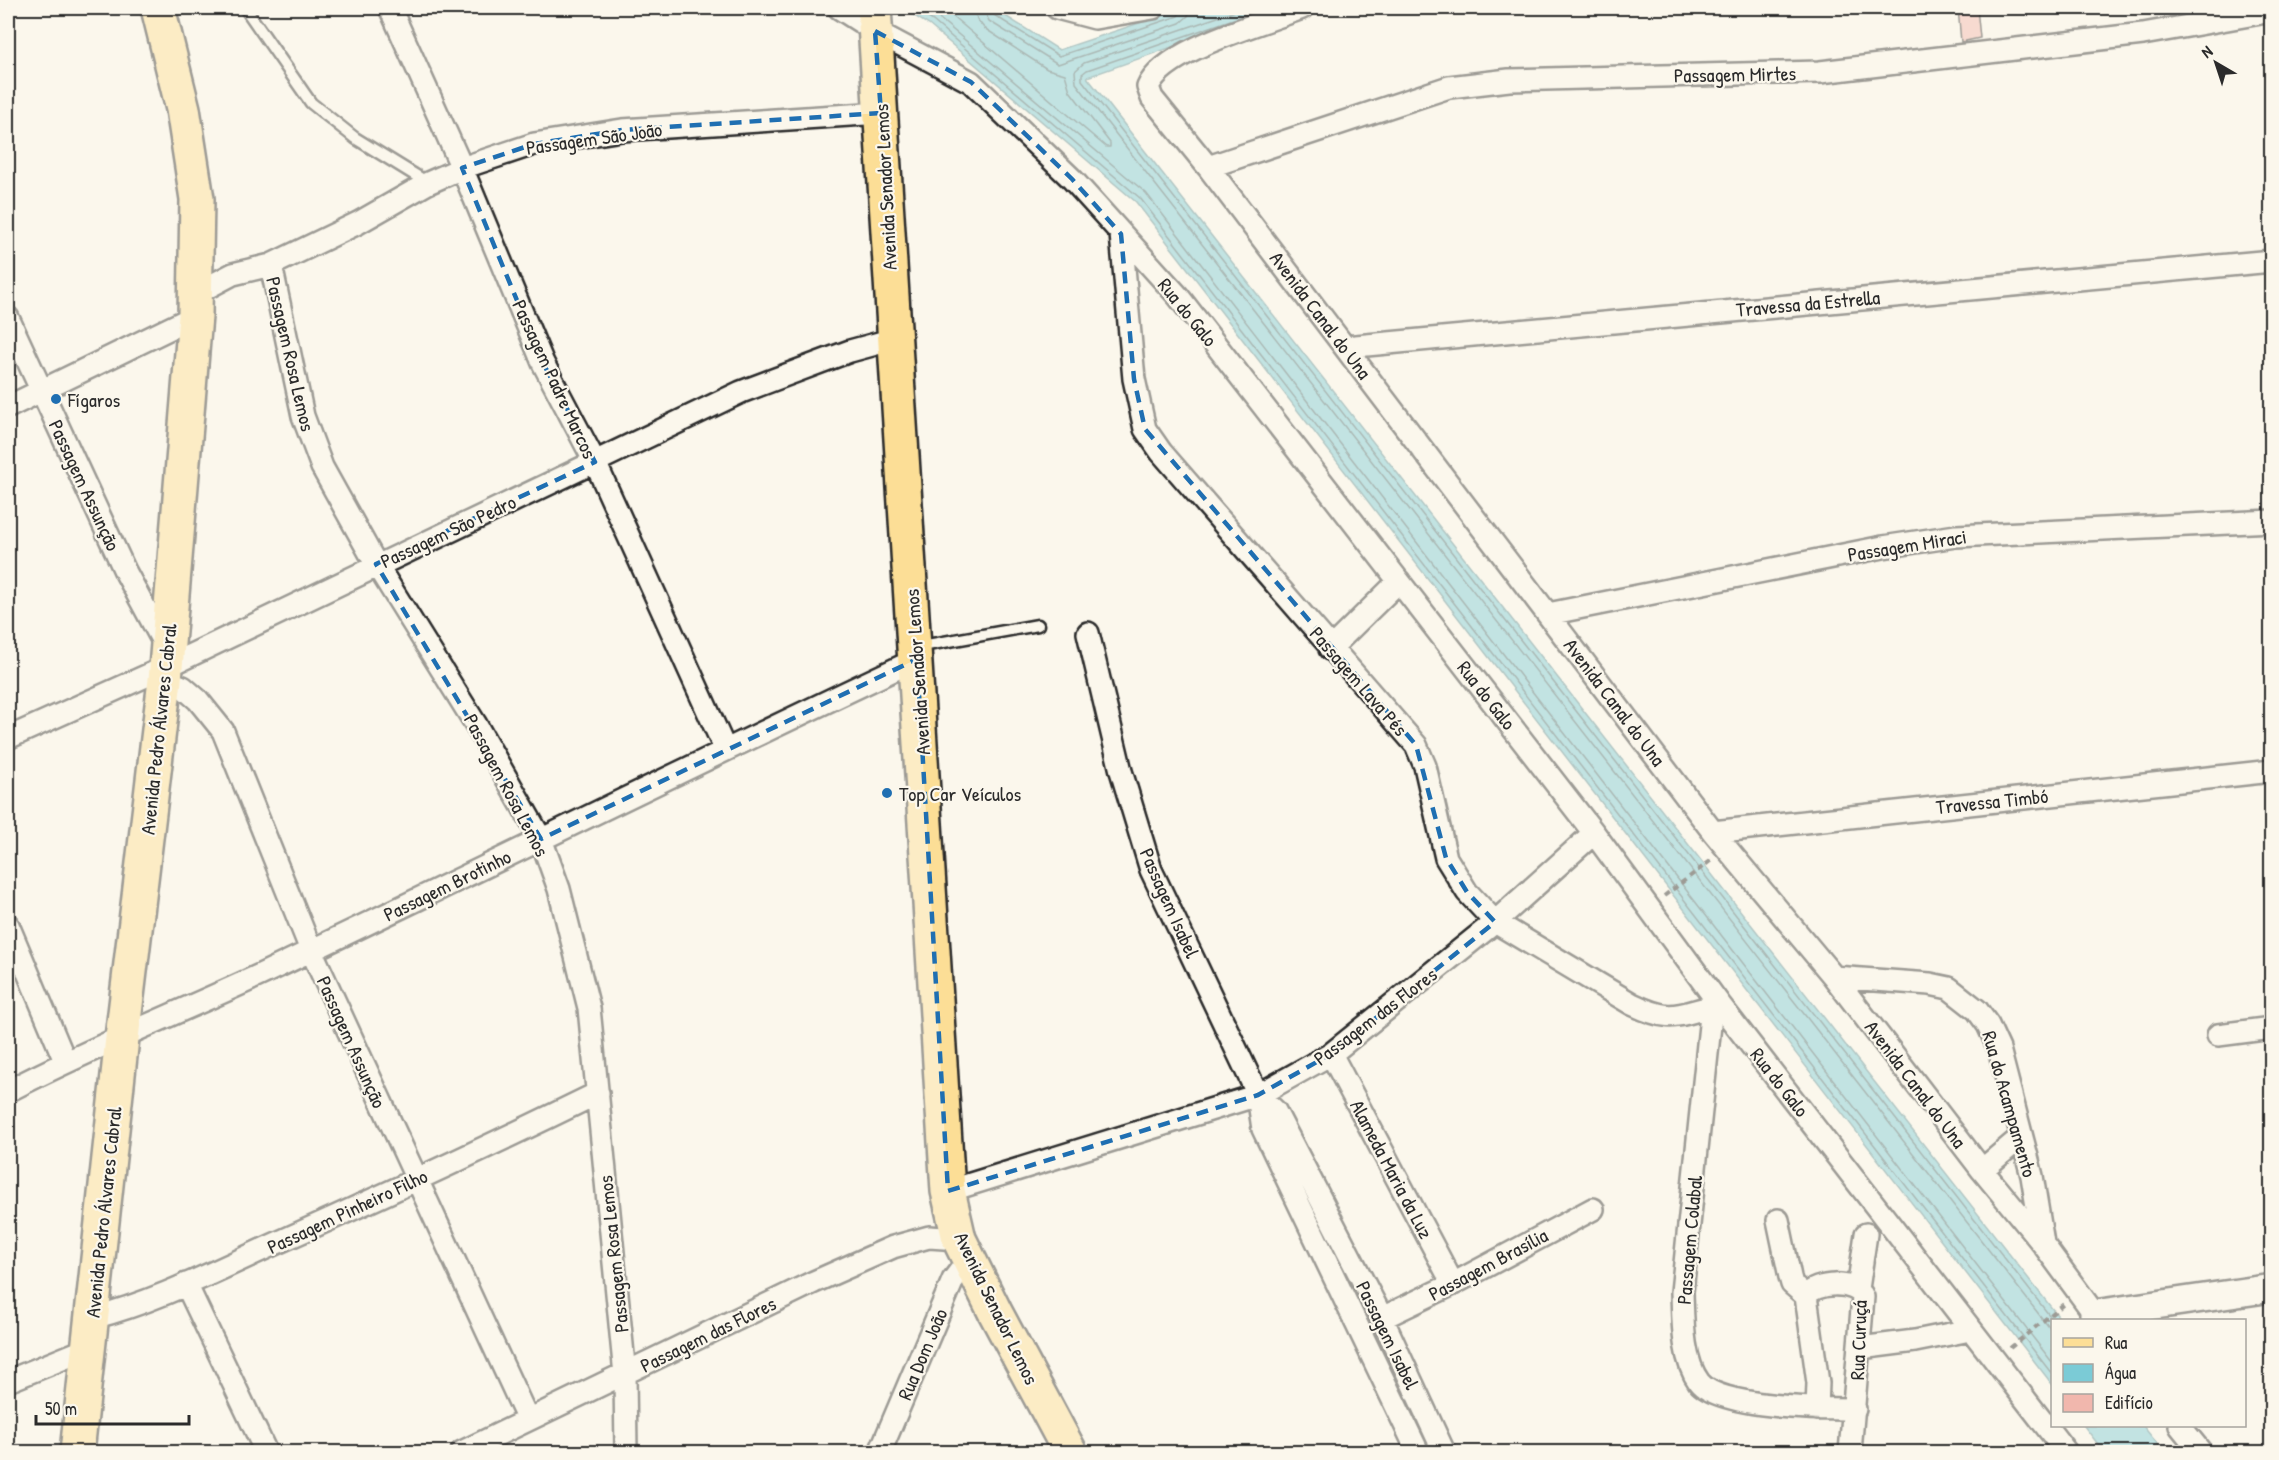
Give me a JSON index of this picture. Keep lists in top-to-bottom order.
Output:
{
  "streets": {
    "main road": ["Avenida Senador Lemos", "Avenida Pedro Álvares Cabral"],
    "street": [
      "Passagem Mirtes",
      "Passagem São João",
      "Travessa da Estrella",
      "Rua do Galo",
      "Avenida Canal do Una",
      "Passagem Rosa Lemos",
      "Passagem Padre Marcos",
      "Passagem Assunção",
      "Passagem São Pedro",
      "Passagem Miraci",
      "Passagem Lava Pés",
      "Travessa Timbó",
      "Passagem Brotinho",
      "Passagem Isabel",
      "Passagem das Flores",
      "Rua do Acampamento",
      "Alameda Maria da Luz",
      "Passagem Pinheiro Filho",
      "Passagem Colabal",
      "Passagem Brasília",
      "Rua Curuçá",
      "Rua Dom João"
    ]
  },
  "crossings": [
    ["Passagem Mirtes", "Avenida Canal do Una"],
    ["Passagem São João", "Avenida Senador Lemos"],
    ["Passagem São João", "Passagem Rosa Lemos"],
    ["Passagem São João", "Passagem Padre Marcos"],
    ["Passagem São João", "Passagem Assunção"],
    ["Passagem São João", "Avenida Pedro Álvares Cabral"],
    ["Avenida Senador Lemos", "Rua do Galo"],
    ["Avenida Senador Lemos", "Passagem São Pedro"],
    ["Avenida Senador Lemos", "Passagem Brotinho"],
    ["Avenida Senador Lemos", "Passagem das Flores"],
    ["Avenida Senador Lemos", "Rua Dom João"],
    ["Travessa da Estrella", "Avenida Canal do Una"],
    ["Rua do Galo", "Passagem Lava Pés"],
    ["Rua do Galo", "Passagem das Flores"],
    ["Rua do Galo", "Passagem Colabal"],
    ["Avenida Canal do Una", "Passagem Miraci"],
    ["Avenida Canal do Una", "Travessa Timbó"],
    ["Avenida Canal do Una", "Rua do Acampamento"],
    ["Passagem Rosa Lemos", "Passagem São Pedro"],
    ["Passagem Rosa Lemos", "Passagem Brotinho"],
    ["Passagem Rosa Lemos", "Passagem das Flores"],
    ["Passagem Rosa Lemos", "Passagem Pinheiro Filho"],
    ["Passagem Padre Marcos", "Passagem São Pedro"],
    ["Passagem Padre Marcos", "Passagem Brotinho"],
    ["Passagem Assunção", "Passagem São Pedro"],
    ["Passagem Assunção", "Avenida Pedro Álvares Cabral"],
    ["Passagem Assunção", "Passagem Brotinho"],
    ["Passagem Assunção", "Passagem das Flores"],
    ["Passagem Assunção", "Passagem Pinheiro Filho"],
    ["Passagem São Pedro", "Avenida Pedro Álvares Cabral"],
    ["Passagem Lava Pés", "Passagem das Flores"],
    ["Passagem Lava Pés", "Passagem Colabal"],
    ["Avenida Pedro Álvares Cabral", "Passagem Brotinho"],
    ["Avenida Pedro Álvares Cabral", "Passagem Pinheiro Filho"],
    ["Passagem Isabel", "Passagem das Flores"],
    ["Passagem Isabel", "Passagem Brasília"],
    ["Passagem das Flores", "Alameda Maria da Luz"],
    ["Passagem das Flores", "Rua Dom João"],
    ["Alameda Maria da Luz", "Passagem Brasília"],
    ["Passagem Colabal", "Rua Curuçá"]
  ],
  "places": ["Fígaros", "Top Car Veículos"],
  "legend": ["Rua", "Água", "Edifício"],
  "scale_bar": "50 m",
  "north": "top left"
}
